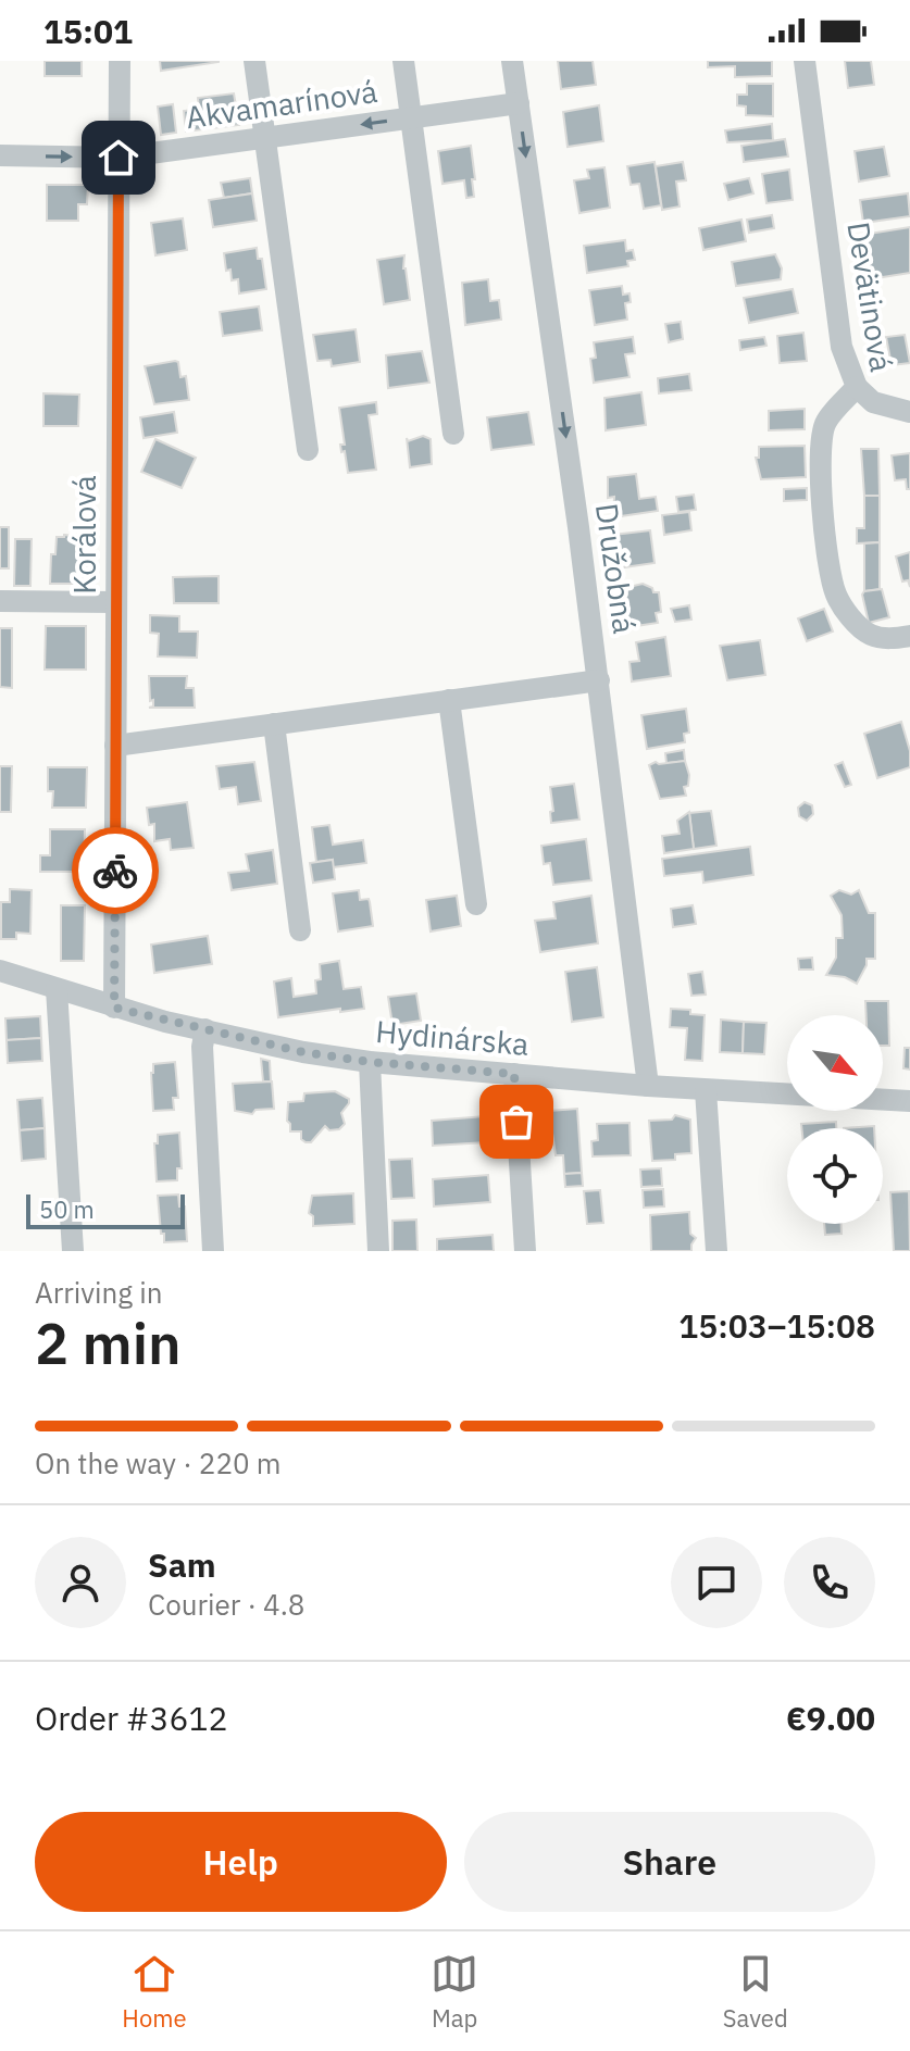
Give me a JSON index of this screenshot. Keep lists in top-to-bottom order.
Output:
{
  "streets": {
    "street": [
      "Akvamarínová",
      "Devätinová",
      "Korálová",
      "Družobná",
      "Hydinárska"
    ]
  },
  "crossings": [
    ["Akvamarínová", "Korálová"],
    ["Akvamarínová", "Družobná"],
    ["Korálová", "Hydinárska"],
    ["Družobná", "Hydinárska"]
  ],
  "scale_bar": "50 m",
  "north": "bottom right",
  "page": {
    "status": "15:01",
    "scale": "50 m",
    "heading": ["2 min", "Arriving in", "15:03–15:08"],
    "panel": [
      "Sam",
      "Courier · 4.8",
      "Order #3612",
      "€9.00"
    ],
    "bar": "On the way · 220 m",
    "buttons": ["Help", "Share"],
    "tabs": ["Home", "Map", "Saved"]
  }
}
